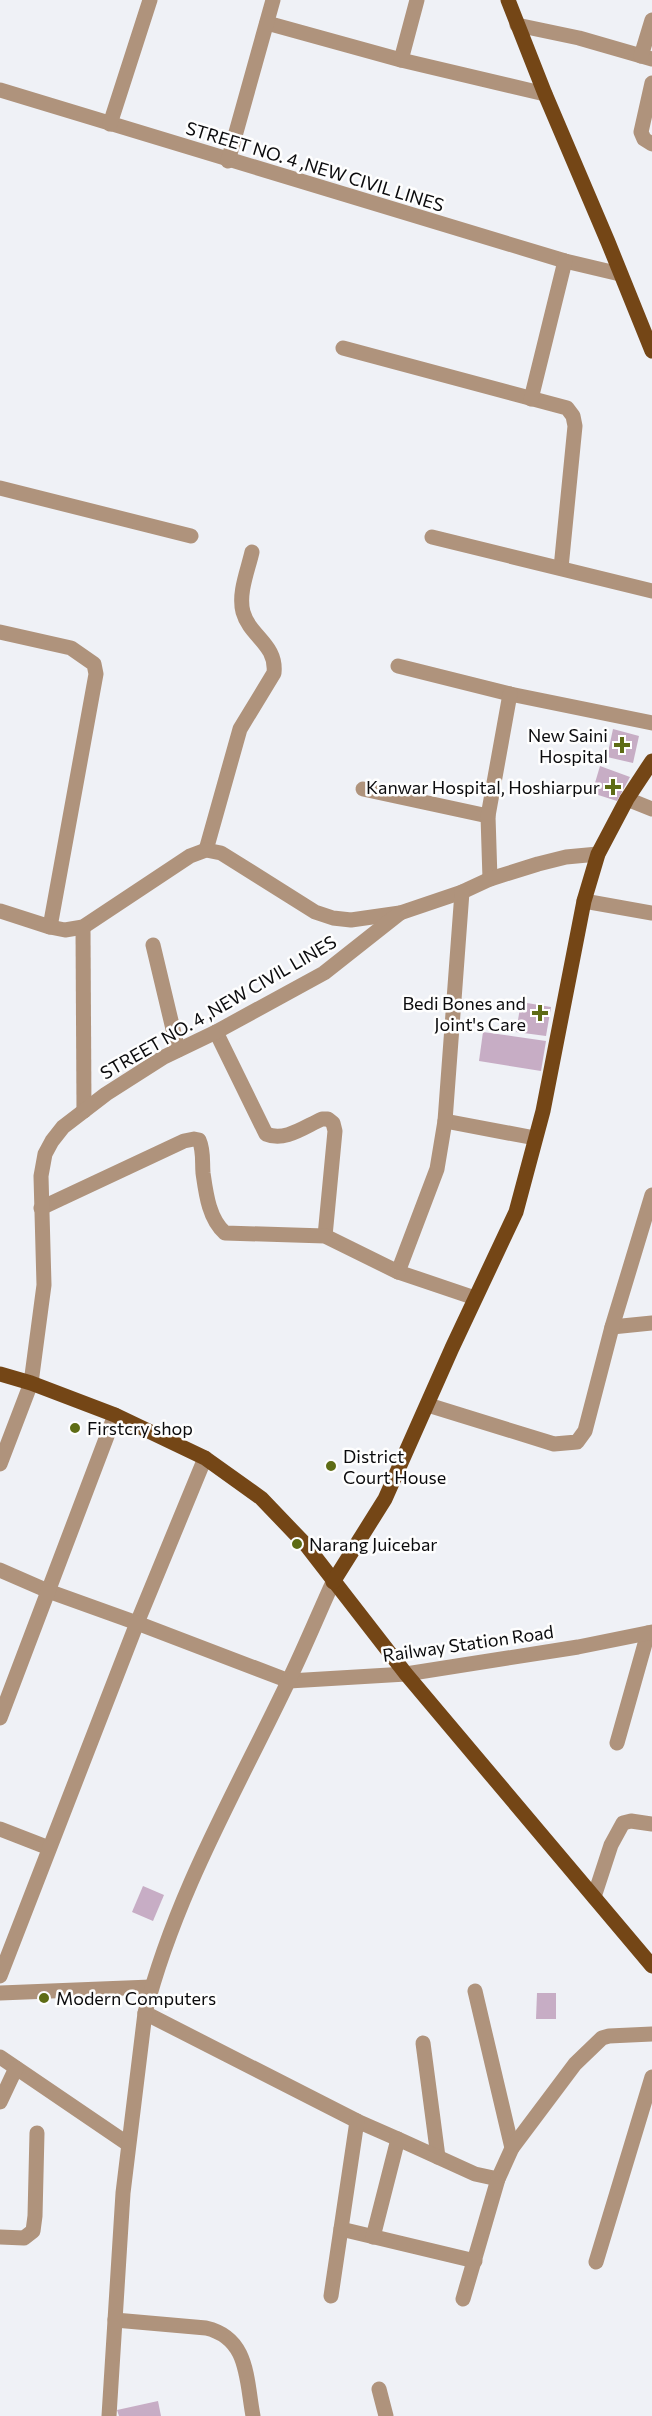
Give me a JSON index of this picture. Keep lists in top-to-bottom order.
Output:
{
  "streets": {
    "street": ["STREET NO. 4 ,NEW CIVIL LINES", "Railway Station Road"]
  },
  "places": {
    "health": ["New Saini Hospital", "Kanwar Hospital, Hoshiarpur", "Bedi Bones and Joint's Care"],
    "other": [
      "Firstcry shop",
      "District Court House",
      "Narang Juicebar",
      "Modern Computers"
    ]
  }
}
